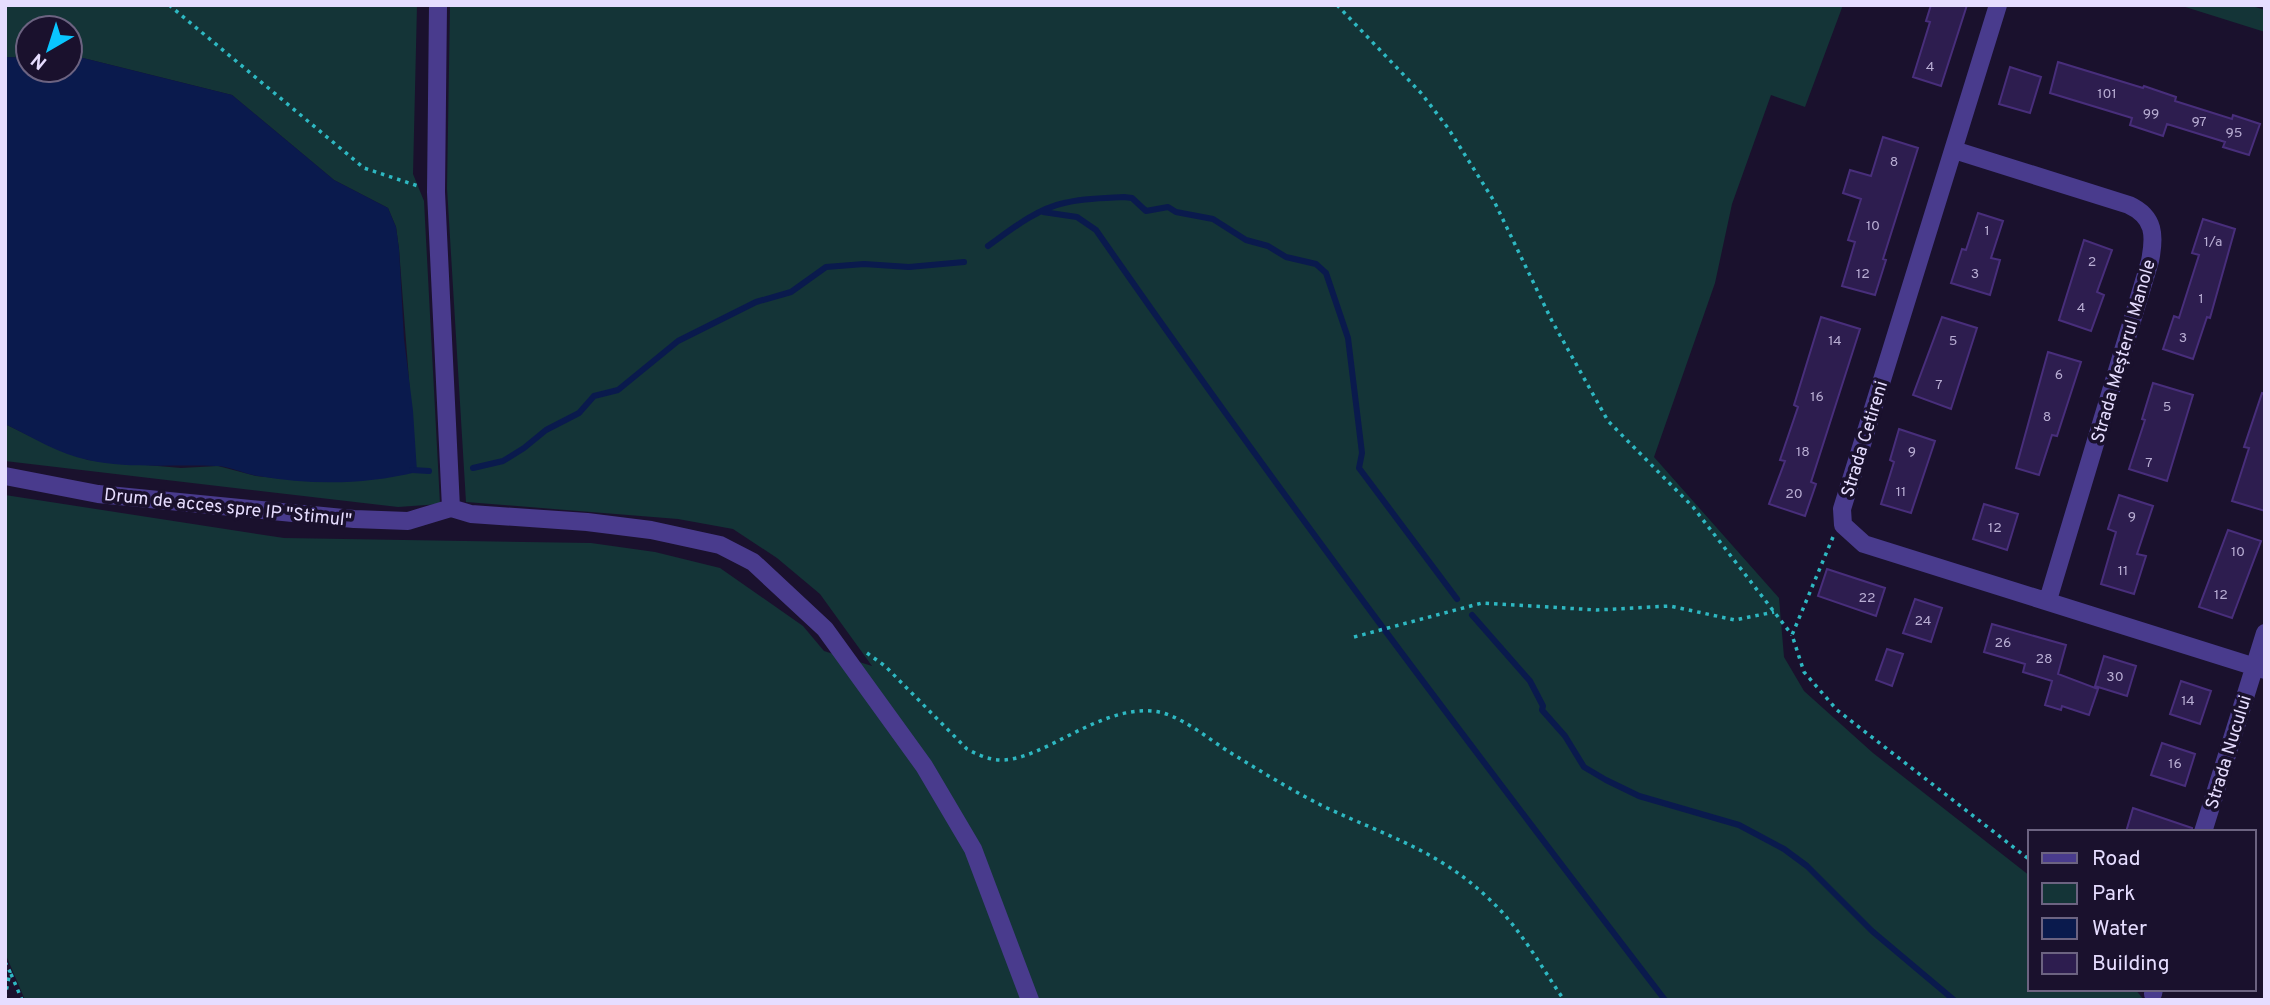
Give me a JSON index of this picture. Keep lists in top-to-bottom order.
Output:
{
  "streets": {
    "street": [
      "Strada Meșterul Manole",
      "Strada Cetireni",
      "Drum de acces spre IP \"Stimul\"",
      "Strada Nucului"
    ]
  },
  "crossings": [
    ["Strada Meșterul Manole", "Strada Cetireni"]
  ],
  "house_numbers": [
    "4",
    "101",
    "99",
    "97",
    "95",
    "8",
    "10",
    "1",
    "1/a",
    "2",
    "12",
    "3",
    "1",
    "4",
    "3",
    "14",
    "5",
    "6",
    "7",
    "16",
    "5",
    "8",
    "18",
    "9",
    "7",
    "11",
    "20",
    "9",
    "12",
    "10",
    "11",
    "12",
    "22",
    "24",
    "26",
    "28",
    "30",
    "14",
    "16"
  ],
  "legend": [
    "Road",
    "Park",
    "Water",
    "Building"
  ],
  "north": "bottom left"
}
